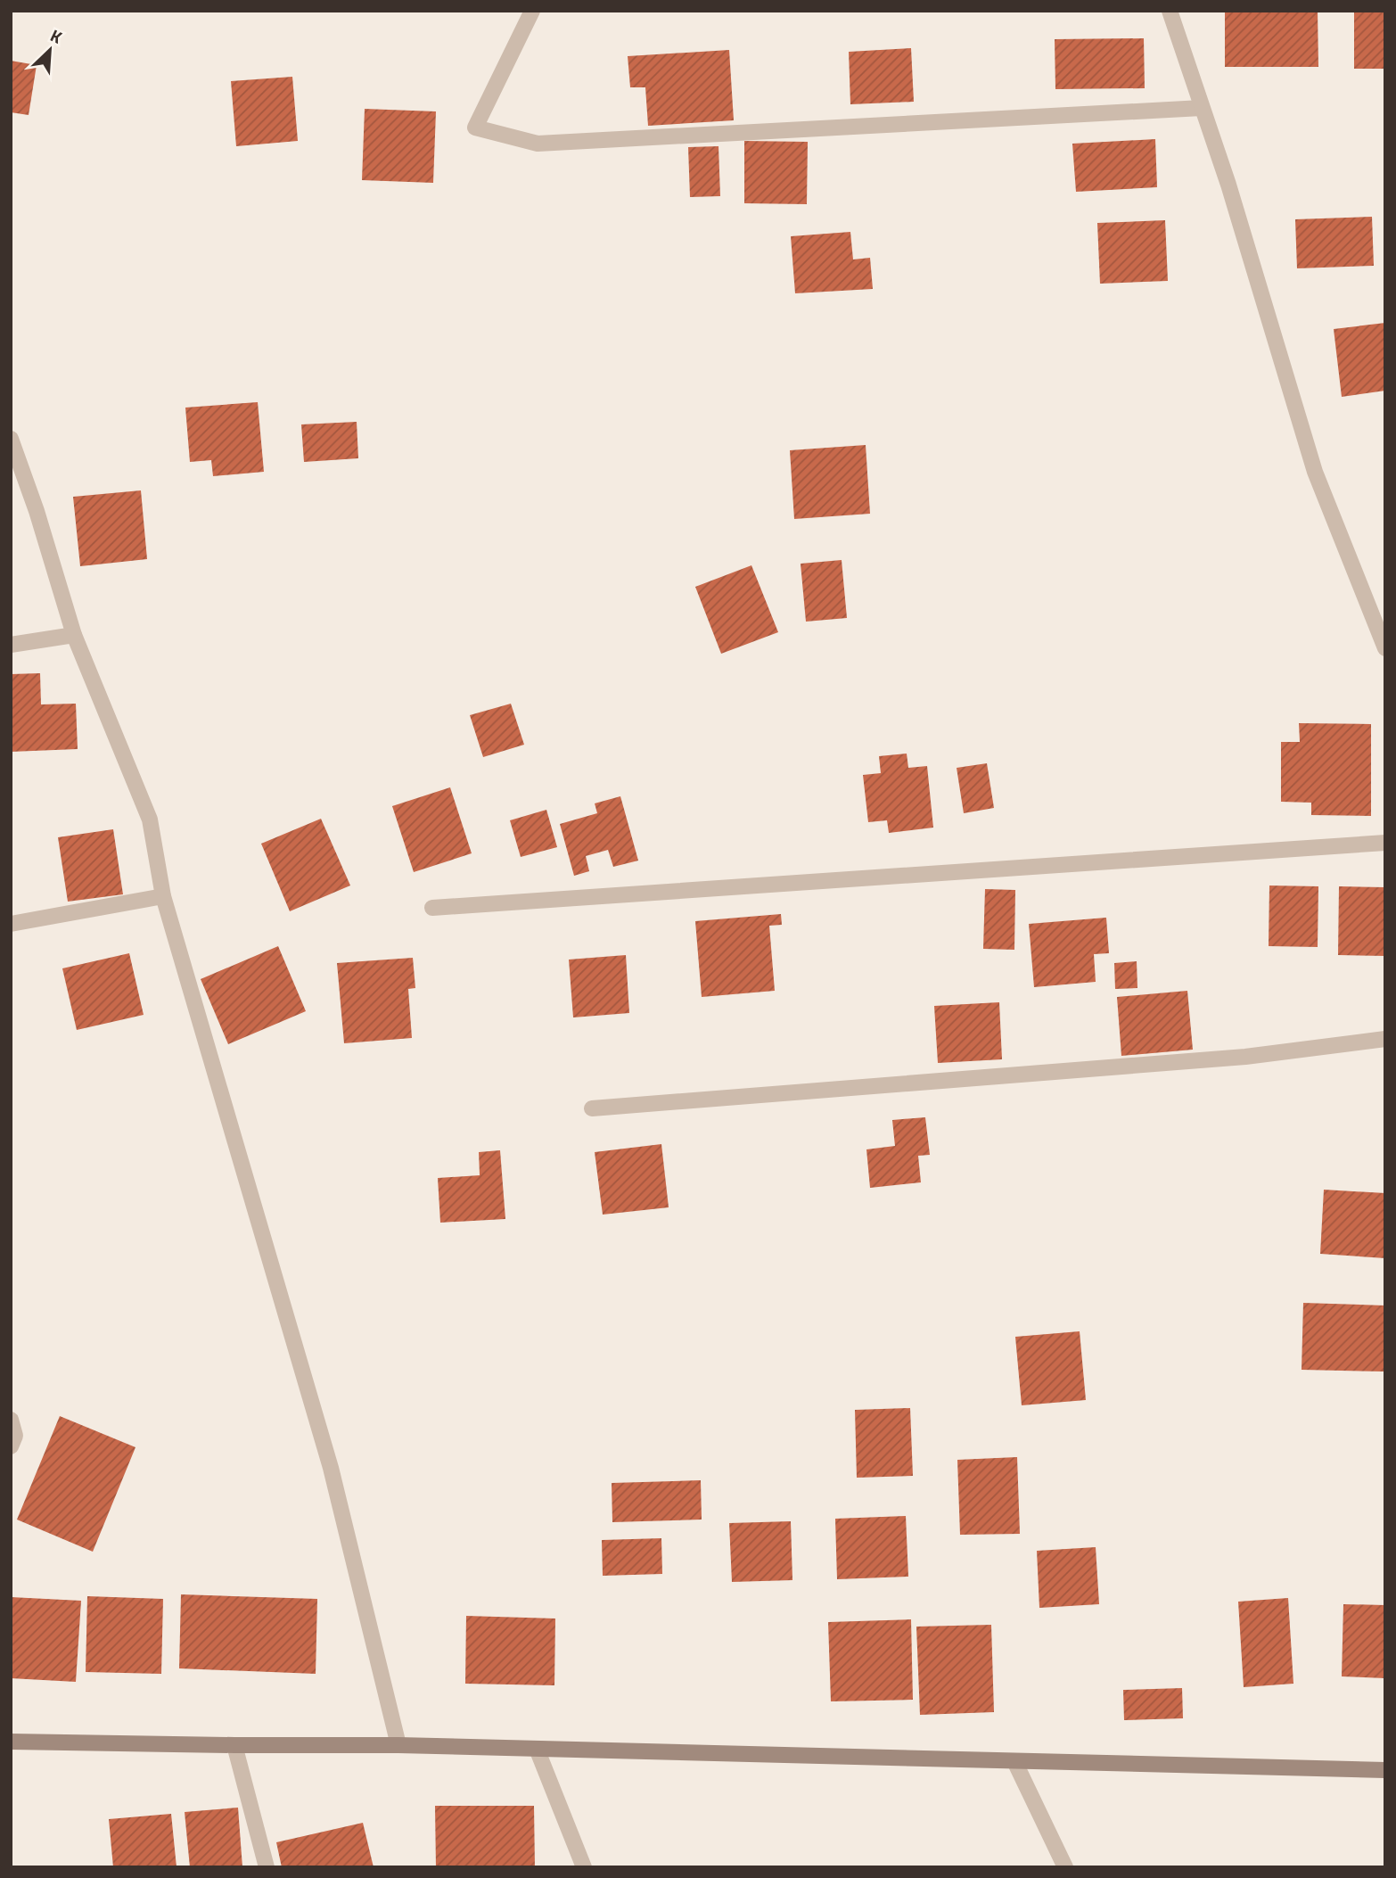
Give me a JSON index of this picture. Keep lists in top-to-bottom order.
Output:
{
  "north": "top right"
}
